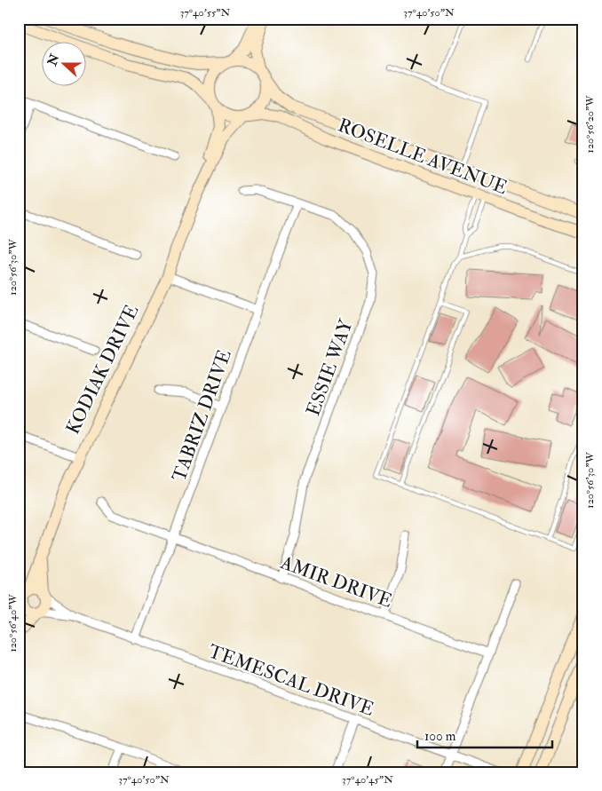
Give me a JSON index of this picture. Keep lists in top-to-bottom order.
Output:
{
  "streets": {
    "main road": ["ROSELLE AVENUE", "KODIAK DRIVE"],
    "street": [
      "ESSIE WAY",
      "TABRIZ DRIVE",
      "AMIR DRIVE",
      "TEMESCAL DRIVE"
    ]
  },
  "crossings": [
    ["ROSELLE AVENUE", "KODIAK DRIVE"],
    ["ESSIE WAY", "TABRIZ DRIVE"],
    ["ESSIE WAY", "AMIR DRIVE"],
    ["KODIAK DRIVE", "TEMESCAL DRIVE"],
    ["TABRIZ DRIVE", "AMIR DRIVE"],
    ["TABRIZ DRIVE", "TEMESCAL DRIVE"]
  ],
  "scale_bar": "100 m",
  "north": "left",
  "coordinates": [
    "37°40'55\"N",
    "37°40'50\"N",
    "120°56'20\"W",
    "120°56'30\"W",
    "120°56'40\"W",
    "37°40'45\"N"
  ]
}
